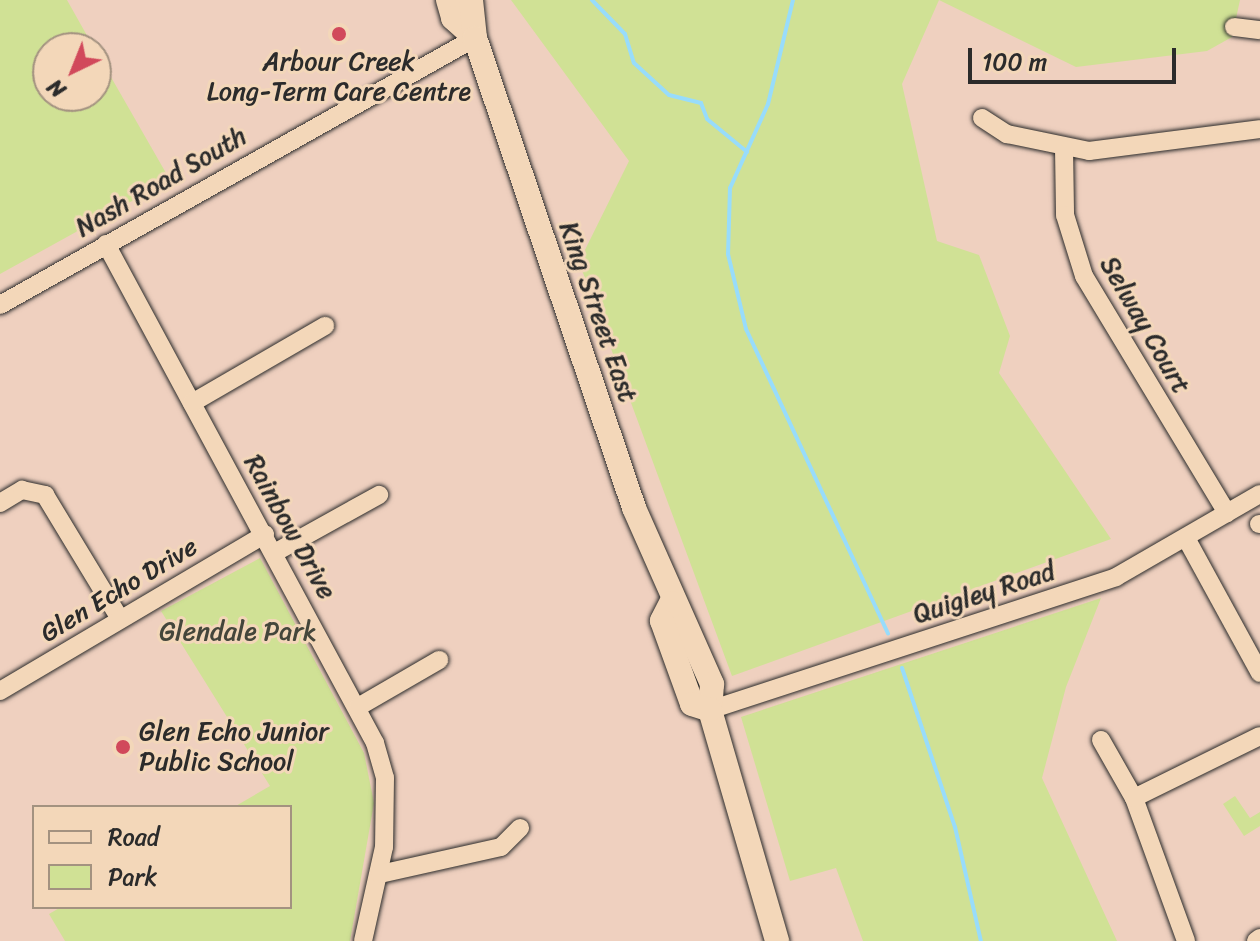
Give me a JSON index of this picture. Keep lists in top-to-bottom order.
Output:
{
  "streets": {
    "main road": ["King Street East"],
    "street": [
      "Nash Road South",
      "Selway Court",
      "Rainbow Drive",
      "Glen Echo Drive",
      "Quigley Road"
    ]
  },
  "crossings": [
    ["Nash Road South", "King Street East"],
    ["Nash Road South", "Rainbow Drive"],
    ["King Street East", "Quigley Road"],
    ["Selway Court", "Quigley Road"],
    ["Rainbow Drive", "Glen Echo Drive"]
  ],
  "parks": ["Glendale Park"],
  "places": ["Arbour Creek Long-Term Care Centre", "Glen Echo Junior Public School"],
  "legend": ["Road", "Park"],
  "scale_bar": "100 m",
  "north": "bottom left"
}
